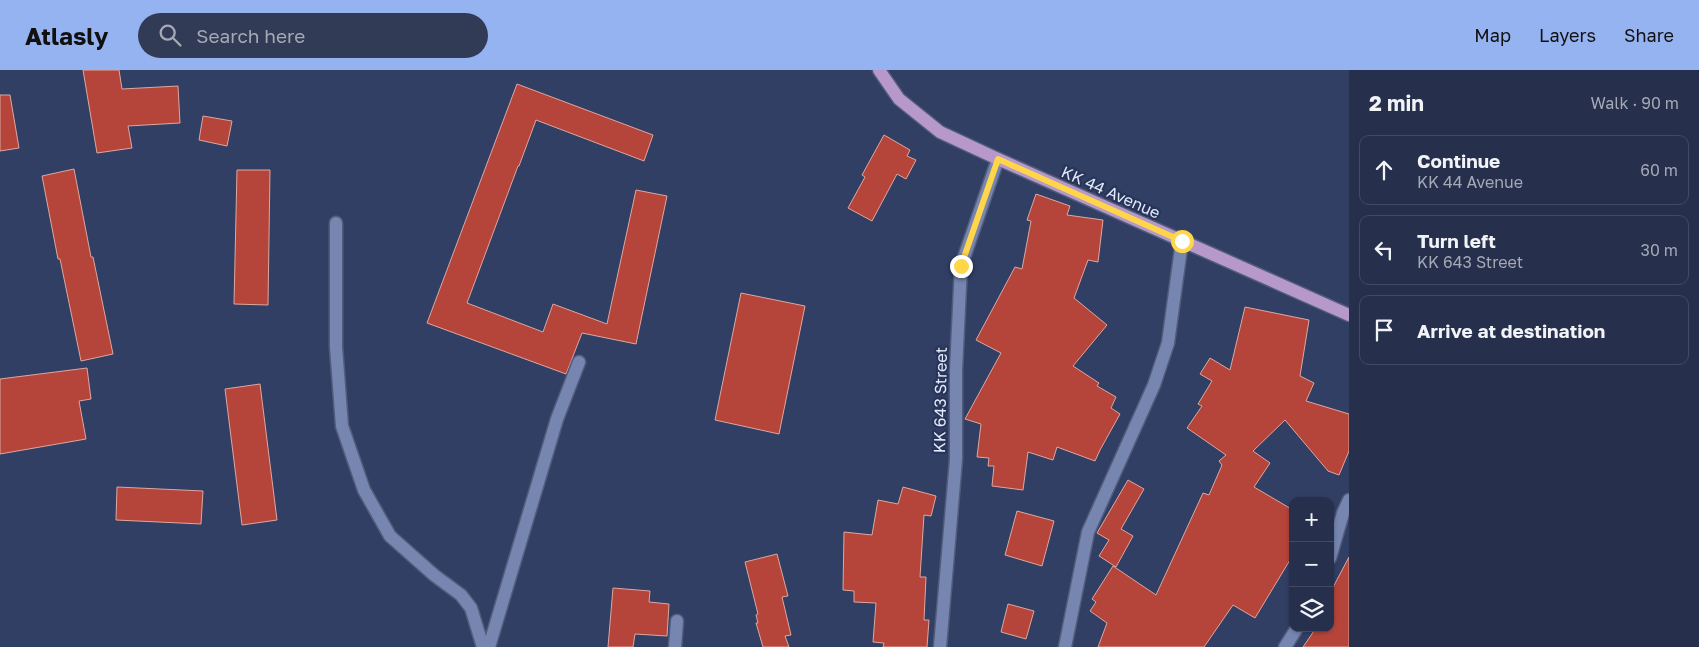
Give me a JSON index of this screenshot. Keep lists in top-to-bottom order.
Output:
{
  "streets": {
    "main road": ["KK 44 Avenue"],
    "street": ["KK 643 Street"]
  },
  "crossings": [
    ["KK 44 Avenue", "KK 643 Street"]
  ],
  "page": {
    "header": "Atlasly",
    "search": "Search here",
    "nav": ["Map", "Layers", "Share"],
    "heading": ["2 min", "Walk · 90 m"],
    "list": [
      ["Continue", "KK 44 Avenue", "60 m"],
      ["Turn left", "KK 643 Street", "30 m"],
      "Arrive at destination"
    ],
    "map_buttons": ["+", "−"]
  }
}
